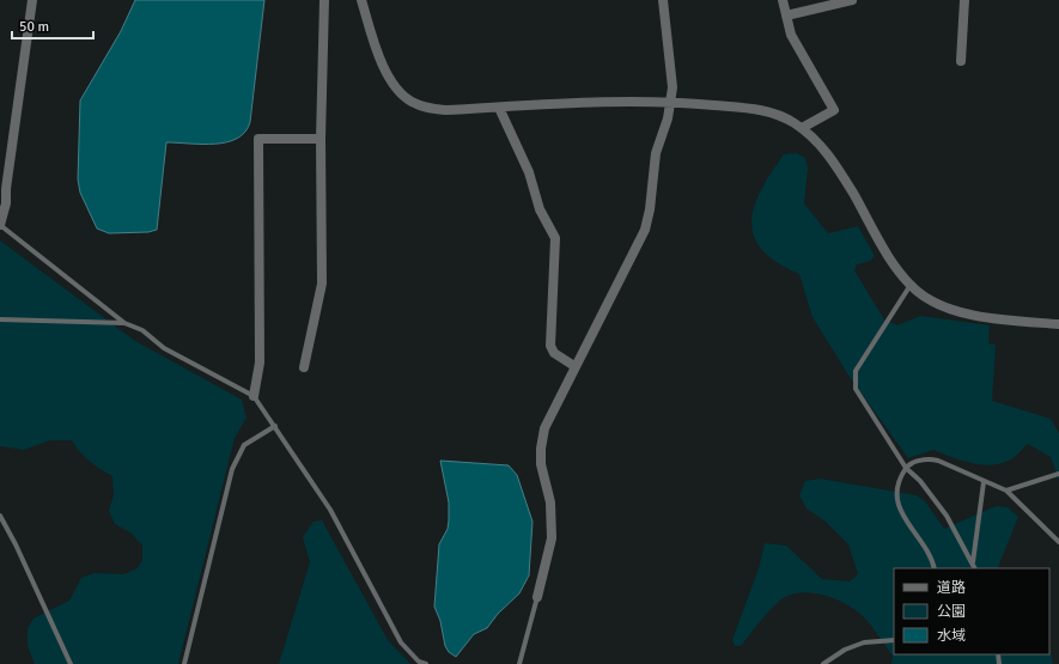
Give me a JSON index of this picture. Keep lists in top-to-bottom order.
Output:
{
  "legend": ["道路", "公園", "水域"],
  "scale_bar": "50 m"
}
